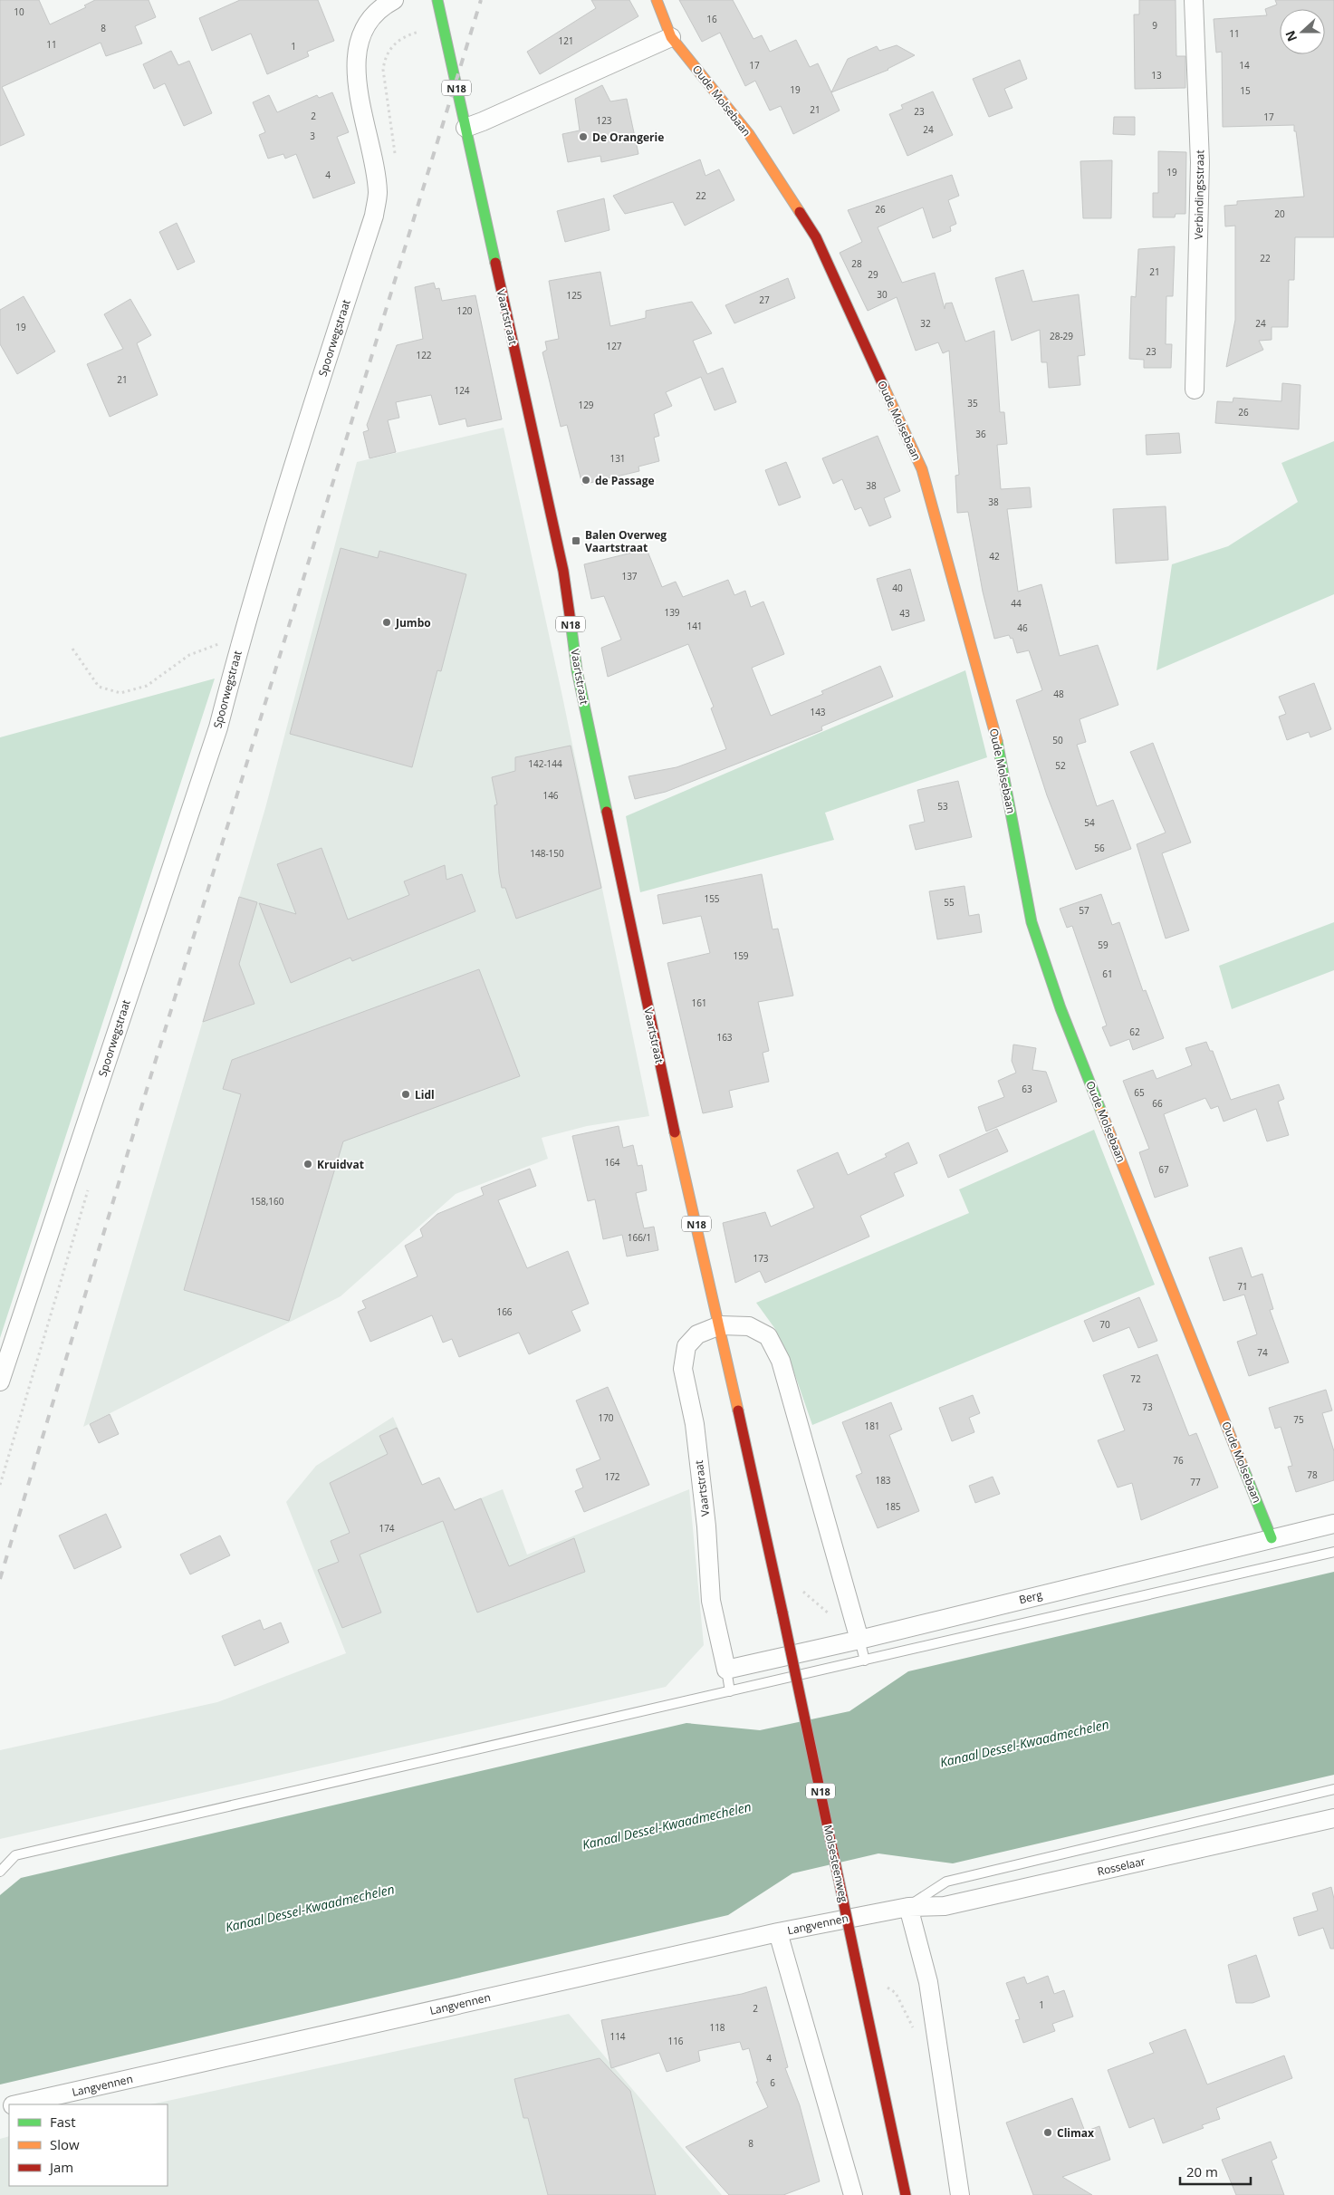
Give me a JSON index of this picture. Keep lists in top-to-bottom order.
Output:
{
  "streets": {
    "main road": [
      "N18",
      "Oude Molsebaan",
      "Vaartstraat",
      "Molsesteenweg"
    ],
    "street": [
      "Verbindingsstraat",
      "Spoorwegstraat",
      "Berg",
      "Rosselaar",
      "Langvennen"
    ]
  },
  "crossings": [
    ["Oude Molsebaan", "Berg"],
    ["Vaartstraat", "Berg"],
    ["Vaartstraat", "Molsesteenweg"],
    ["Rosselaar", "Langvennen"]
  ],
  "water": ["Kanaal Dessel-Kwaadmechelen"],
  "places": {
    "other": [
      "De Orangerie",
      "de Passage",
      "Jumbo",
      "Lidl",
      "Kruidvat",
      "Climax"
    ],
    "transit": ["Balen Overweg Vaartstraat"]
  },
  "house_numbers": [
    "10",
    "16",
    "9",
    "8",
    "11",
    "121",
    "11",
    "1",
    "17",
    "14",
    "13",
    "19",
    "15",
    "21",
    "23",
    "2",
    "17",
    "123",
    "24",
    "3",
    "19",
    "4",
    "22",
    "26",
    "20",
    "22",
    "28",
    "21",
    "29",
    "30",
    "125",
    "27",
    "120",
    "32",
    "24",
    "19",
    "28-29",
    "127",
    "23",
    "122",
    "21",
    "124",
    "35",
    "129",
    "26",
    "36",
    "131",
    "38",
    "38",
    "42",
    "137",
    "40",
    "44",
    "139",
    "43",
    "141",
    "46",
    "48",
    "143",
    "50",
    "142-144",
    "52",
    "146",
    "53",
    "54",
    "56",
    "148-150",
    "155",
    "55",
    "57",
    "59",
    "159",
    "61",
    "161",
    "62",
    "163",
    "63",
    "65",
    "66",
    "164",
    "67",
    "158,160",
    "166/1",
    "173",
    "71",
    "166",
    "70",
    "74",
    "72",
    "73",
    "170",
    "75",
    "181",
    "76",
    "78",
    "172",
    "183",
    "77",
    "185",
    "174",
    "1",
    "2",
    "118",
    "114",
    "116",
    "4",
    "6",
    "8"
  ],
  "legend": ["Fast", "Slow", "Jam"],
  "scale_bar": "20 m",
  "north": "left"
}
